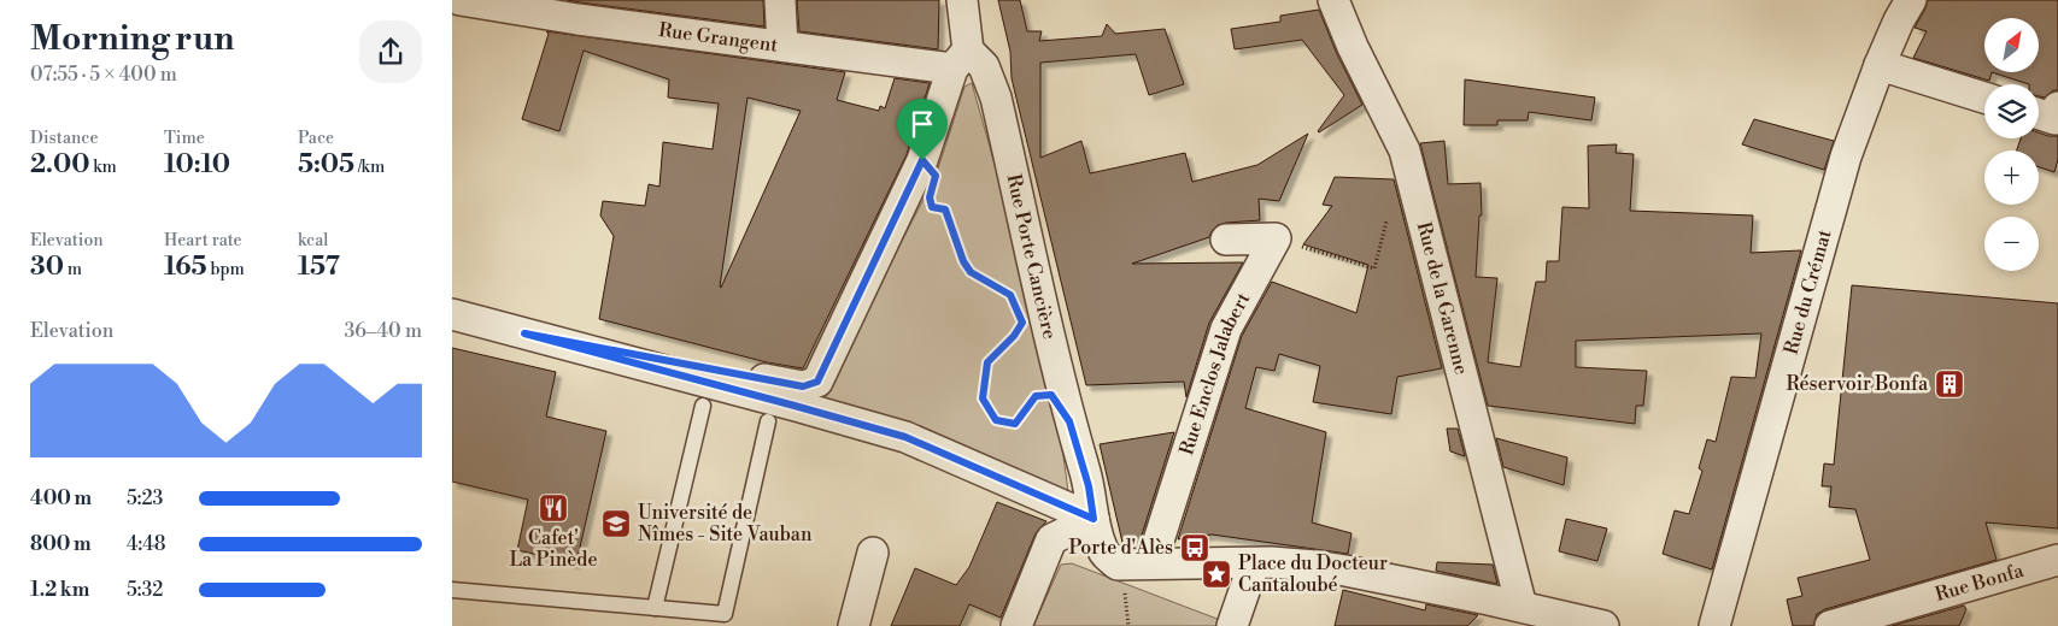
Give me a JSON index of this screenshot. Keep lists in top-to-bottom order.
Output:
{
  "streets": {
    "street": [
      "Rue Grangent",
      "Rue Porte Cancière",
      "Rue du Crémat",
      "Rue de la Garenne",
      "Rue Enclos Jalabert",
      "Rue Bonfa"
    ]
  },
  "crossings": [
    ["Rue Grangent", "Rue Porte Cancière"]
  ],
  "places": {
    "building": ["Réservoir Bonfa"],
    "restaurant": ["Cafet' La Pinède"],
    "school or university": ["Université de Nîmes - Site Vauban"],
    "bus stop": ["Porte d'Alès"],
    "place": ["Place du Docteur Cantaloubé"]
  },
  "north": "top right",
  "page": {
    "heading": ["Morning run", "07:55 · 5 × 400 m"],
    "map_buttons": ["+", "−"],
    "stats": [
      ["Distance", "2.00 km"],
      ["Time", "10:10"],
      ["Pace", "5:05 /km"],
      ["Elevation", "30 m"],
      ["Heart rate", "165 bpm"],
      ["kcal", "157"]
    ],
    "chart": ["Elevation", "36–40 m"],
    "list": [
      {
        "name": "400 m",
        "note": "5:23"
      },
      {
        "name": "800 m",
        "note": "4:48"
      },
      {
        "name": "1.2 km",
        "note": "5:32"
      }
    ]
  }
}
